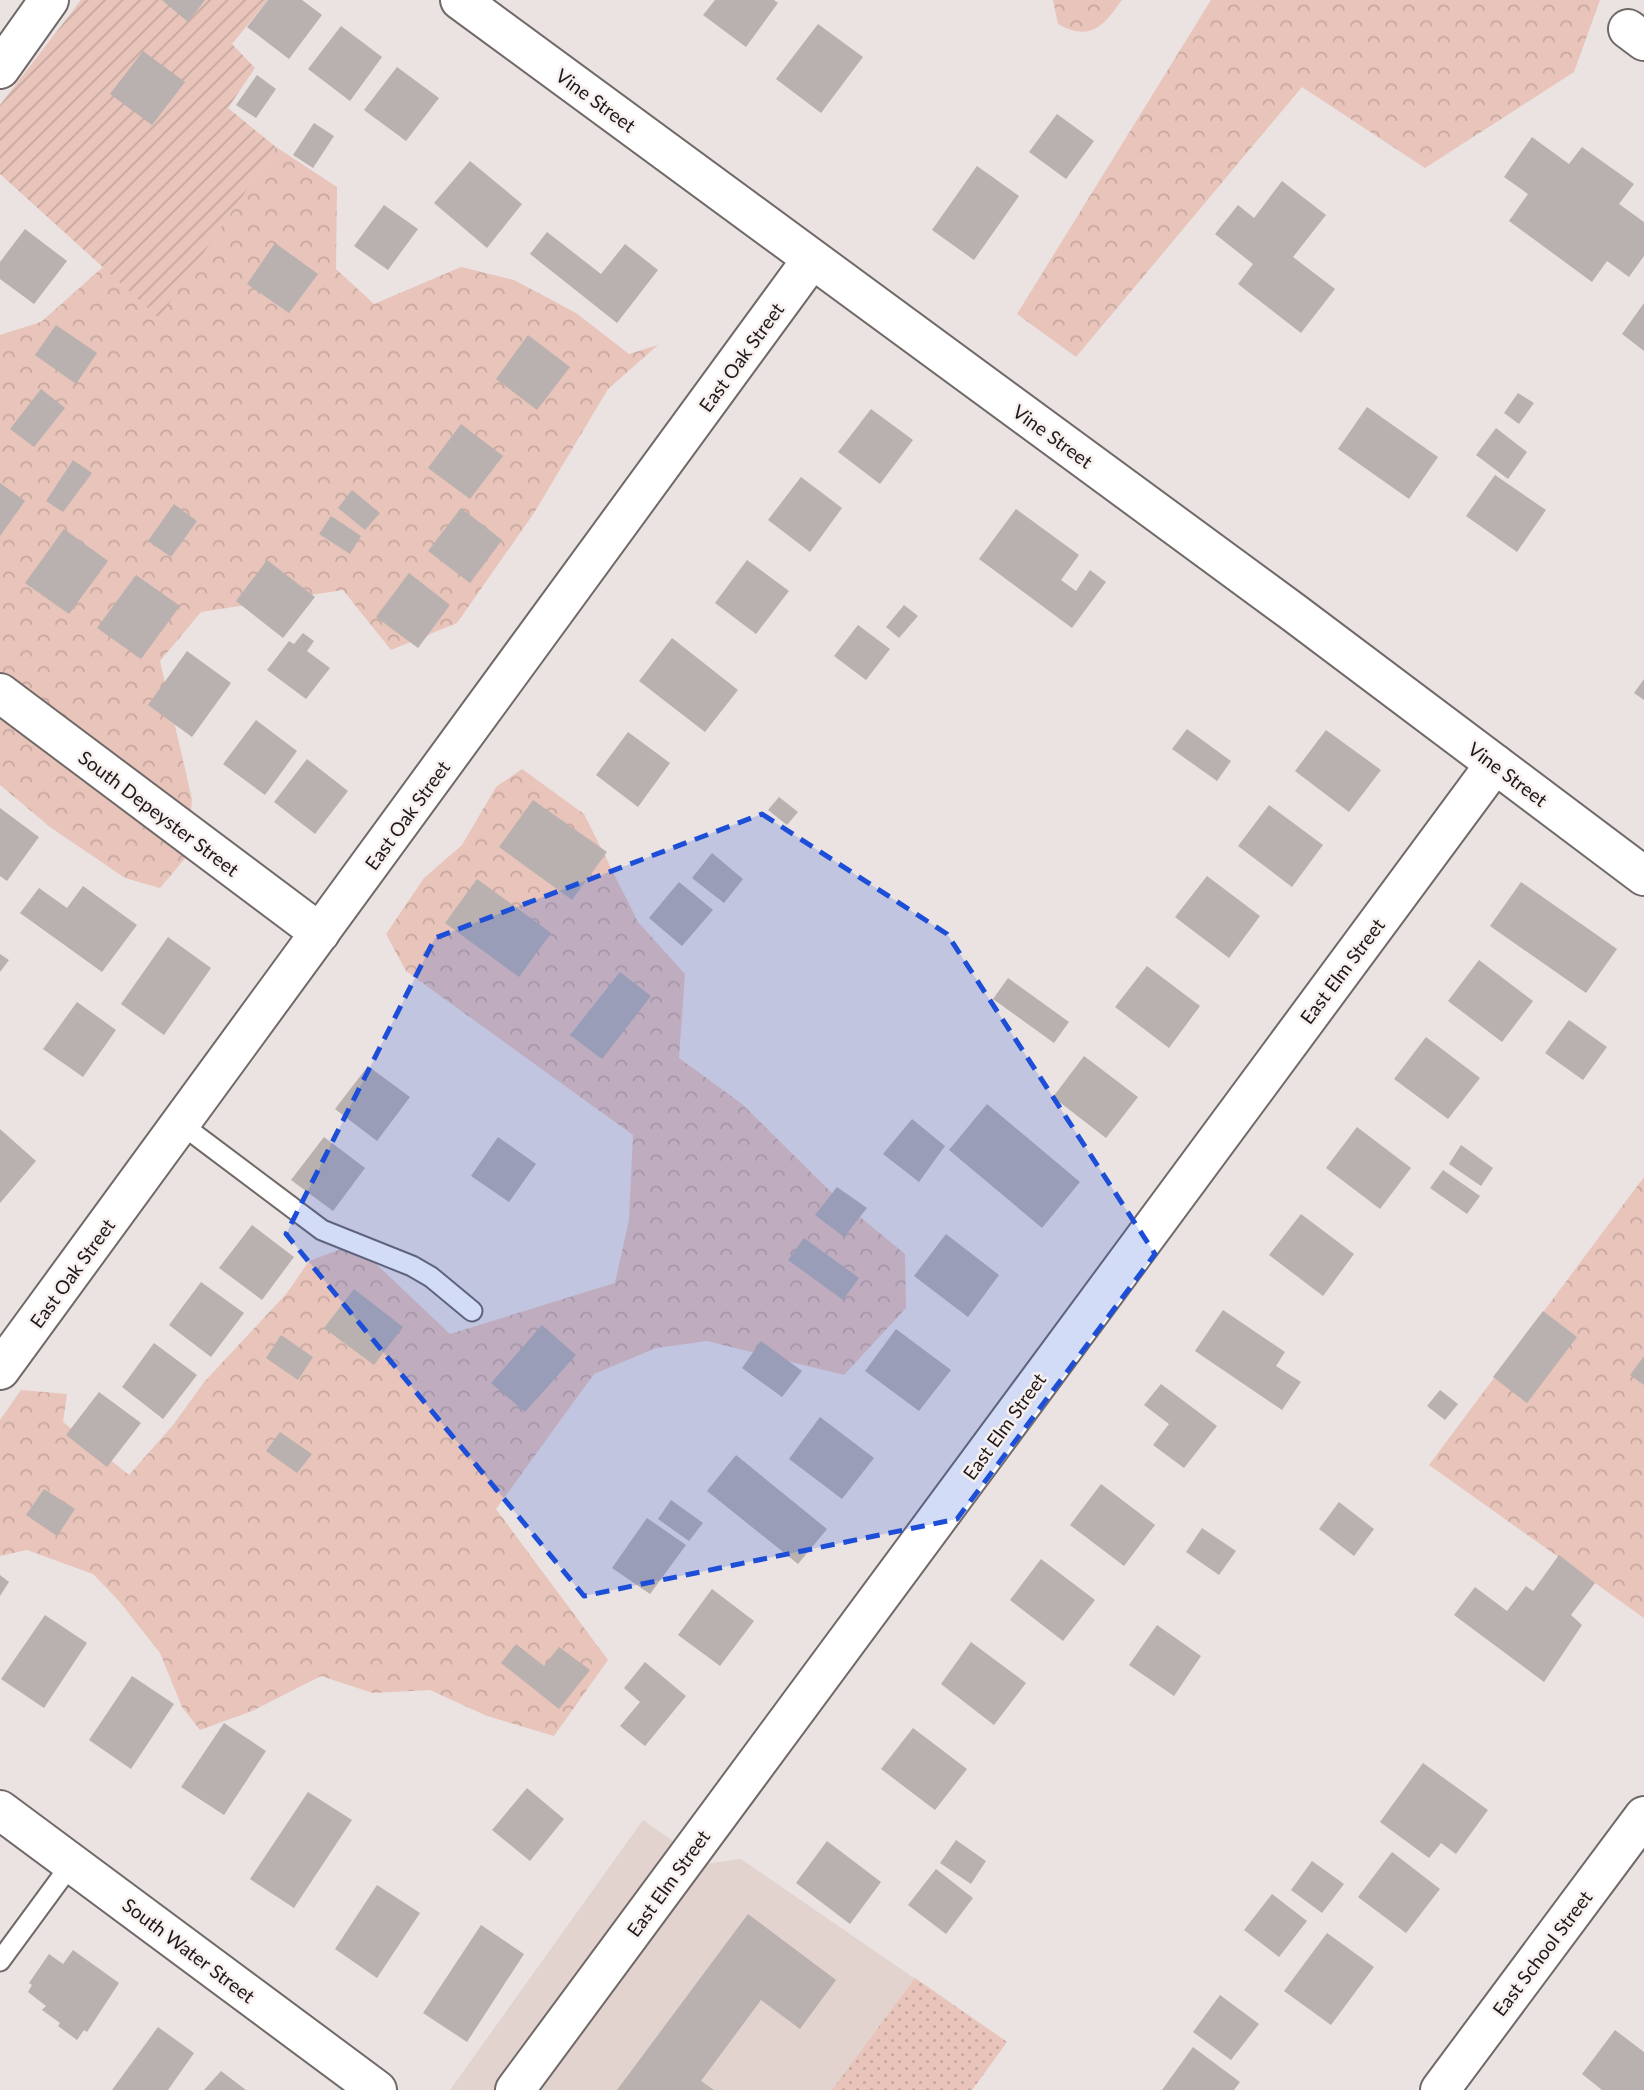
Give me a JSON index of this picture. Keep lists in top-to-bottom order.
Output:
{
  "streets": {
    "street": [
      "Vine Street",
      "East Oak Street",
      "South Depeyster Street",
      "East Elm Street",
      "South Water Street",
      "East School Street"
    ]
  },
  "crossings": [
    ["Vine Street", "East Oak Street"],
    ["Vine Street", "East Elm Street"],
    ["East Oak Street", "South Depeyster Street"]
  ]
}
